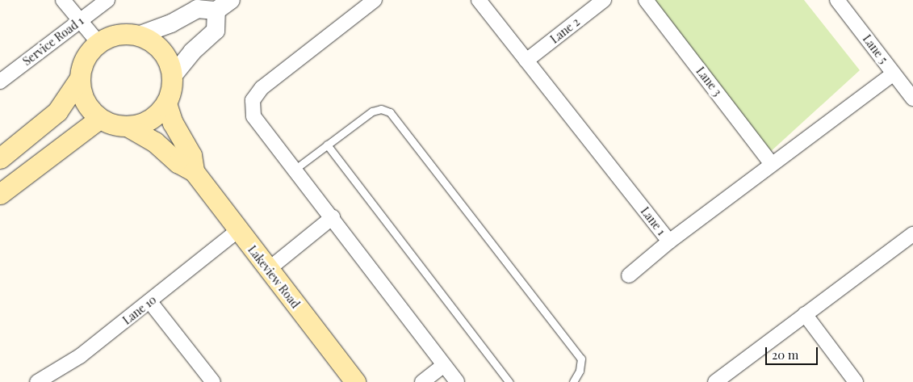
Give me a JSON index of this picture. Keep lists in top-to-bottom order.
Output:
{
  "streets": {
    "main road": ["Lakeview Road"],
    "street": [
      "Lane 2",
      "Service Road 1",
      "Lane 5",
      "Lane 3",
      "Lane 1",
      "Lane 10"
    ]
  },
  "crossings": [
    ["Lane 2", "Lane 1"],
    ["Lane 5", "Lane 1"],
    ["Lane 3", "Lane 1"],
    ["Lakeview Road", "Lane 10"]
  ],
  "scale_bar": "20 m"
}
